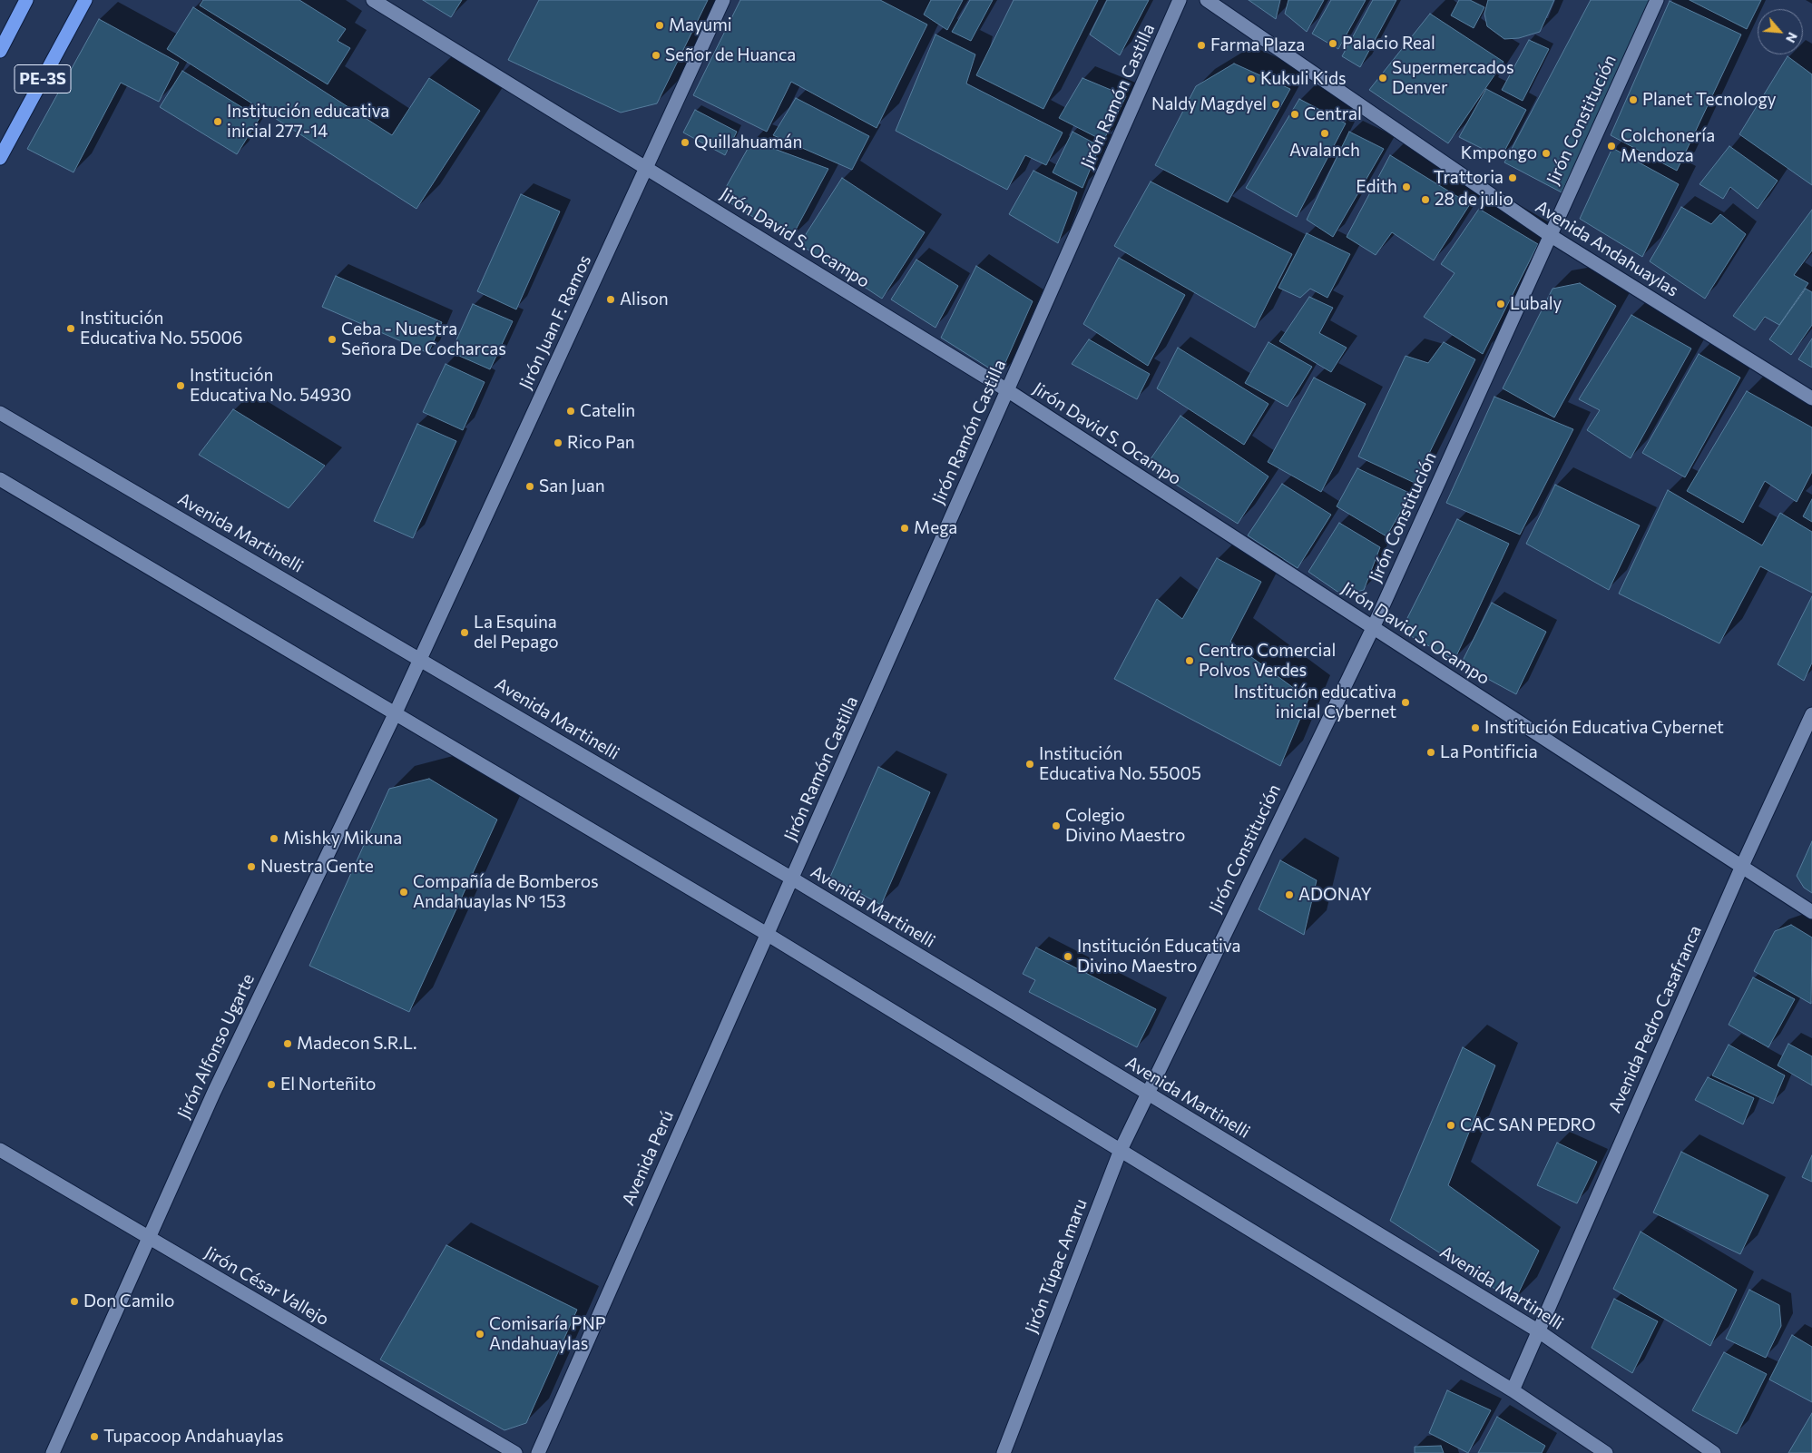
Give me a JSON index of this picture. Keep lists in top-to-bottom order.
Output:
{
  "streets": {
    "highway": ["PE-3S"],
    "street": [
      "Jirón Ramón Castilla",
      "Jirón Constitución",
      "Jirón David S. Ocampo",
      "Avenida Andahuaylas",
      "Jirón Juan F. Ramos",
      "Avenida Martinelli",
      "Avenida Pedro Casafranca",
      "Jirón Alfonso Ugarte",
      "Avenida Perú",
      "Jirón Túpac Amaru",
      "Jirón César Vallejo"
    ]
  },
  "crossings": [
    ["Jirón Ramón Castilla", "Jirón David S. Ocampo"],
    ["Jirón Ramón Castilla", "Avenida Martinelli"],
    ["Jirón Ramón Castilla", "Avenida Perú"],
    ["Jirón Constitución", "Jirón David S. Ocampo"],
    ["Jirón Constitución", "Avenida Andahuaylas"],
    ["Jirón Constitución", "Avenida Martinelli"],
    ["Jirón Constitución", "Jirón Túpac Amaru"],
    ["Jirón David S. Ocampo", "Jirón Juan F. Ramos"],
    ["Jirón David S. Ocampo", "Avenida Pedro Casafranca"],
    ["Jirón Juan F. Ramos", "Avenida Martinelli"],
    ["Jirón Juan F. Ramos", "Jirón Alfonso Ugarte"],
    ["Avenida Martinelli", "Avenida Pedro Casafranca"],
    ["Avenida Martinelli", "Jirón Alfonso Ugarte"],
    ["Avenida Martinelli", "Avenida Perú"],
    ["Avenida Martinelli", "Jirón Túpac Amaru"],
    ["Jirón Alfonso Ugarte", "Jirón César Vallejo"]
  ],
  "places": [
    "Mayumi",
    "Palacio Real",
    "Farma Plaza",
    "Señor de Huanca",
    "Supermercados Denver",
    "Kukuli Kids",
    "Planet Tecnology",
    "Naldy Magdyel",
    "Central",
    "Institución educativa inicial 277-14",
    "Avalanch",
    "Quillahuamán",
    "Colchonería Mendoza",
    "Kmpongo",
    "Trattoria",
    "Edith",
    "28 de julio",
    "Alison",
    "Lubaly",
    "Institución Educativa No. 55006",
    "Ceba - Nuestra Señora De Cocharcas",
    "Institución Educativa No. 54930",
    "Catelin",
    "Rico Pan",
    "San Juan",
    "Mega",
    "La Esquina del Pepago",
    "Centro Comercial Polvos Verdes",
    "Institución educativa inicial Cybernet",
    "Institución Educativa Cybernet",
    "La Pontificia",
    "Institución Educativa No. 55005",
    "Colegio Divino Maestro",
    "Mishky Mikuna",
    "Nuestra Gente",
    "Compañía de Bomberos Andahuaylas Nº 153",
    "ADONAY",
    "Institución Educativa Divino Maestro",
    "Madecon S.R.L.",
    "El Norteñito",
    "CAC SAN PEDRO",
    "Don Camilo",
    "Comisaría PNP Andahuaylas",
    "Tupacoop Andahuaylas"
  ],
  "north": "bottom right"
}
